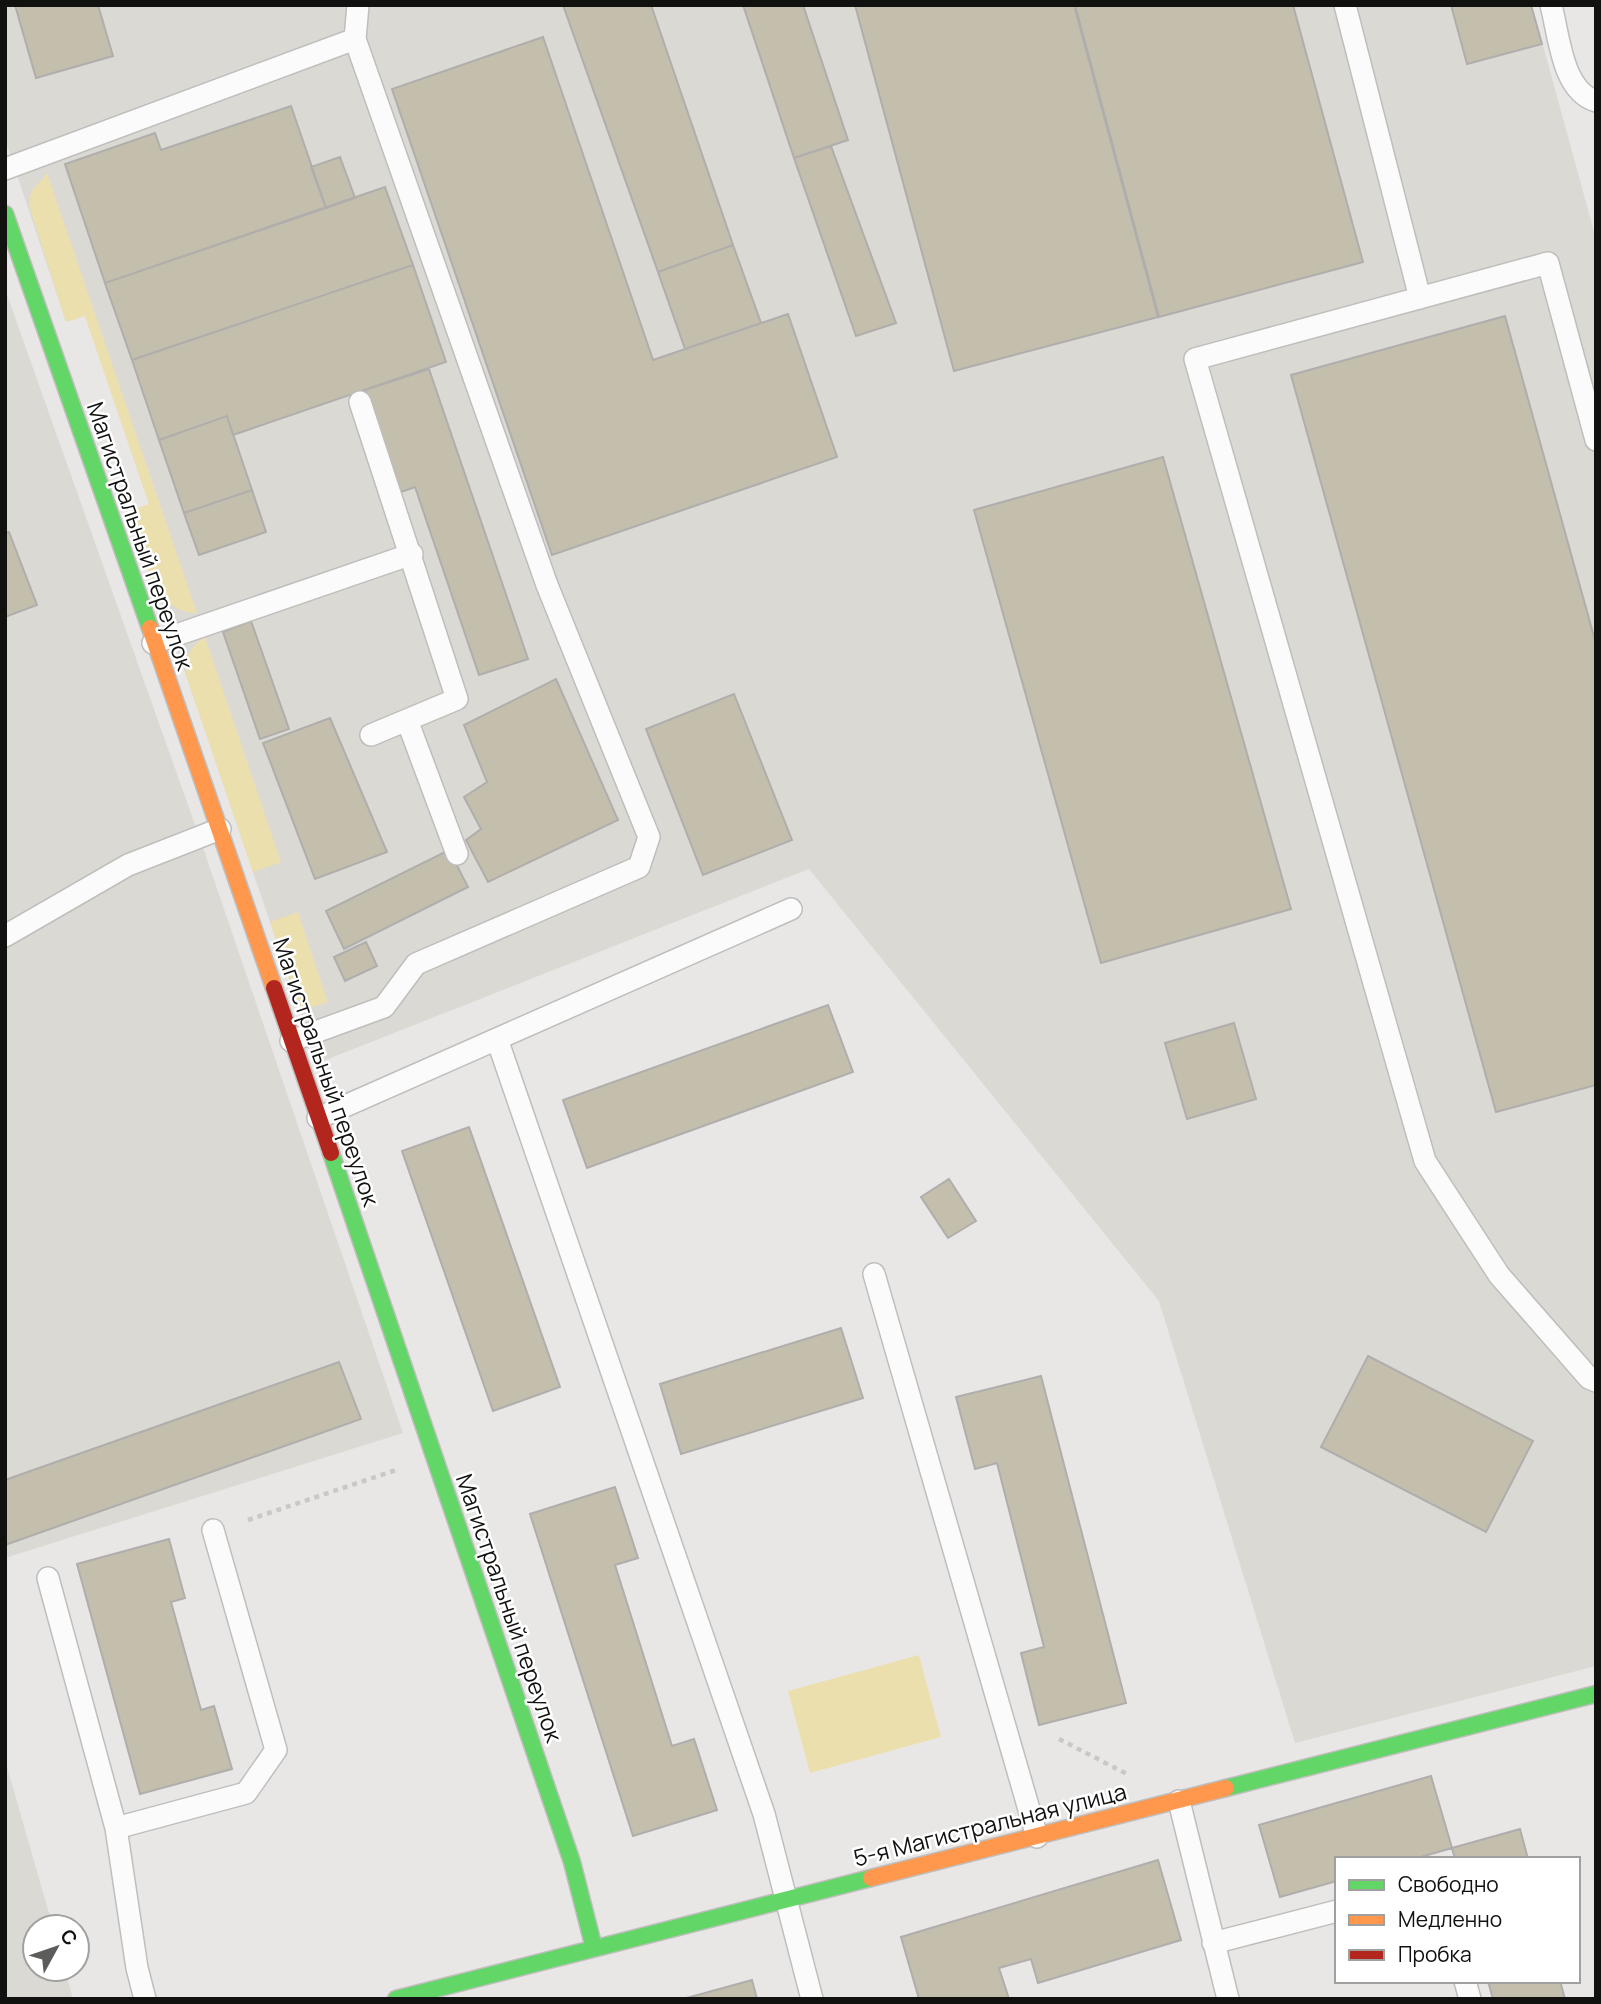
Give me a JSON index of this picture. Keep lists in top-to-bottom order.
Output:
{
  "streets": {
    "street": ["Магистральный переулок", "5-я Магистральная улица"]
  },
  "crossings": [
    ["Магистральный переулок", "5-я Магистральная улица"]
  ],
  "legend": ["Свободно", "Медленно", "Пробка"],
  "north": "top right"
}
